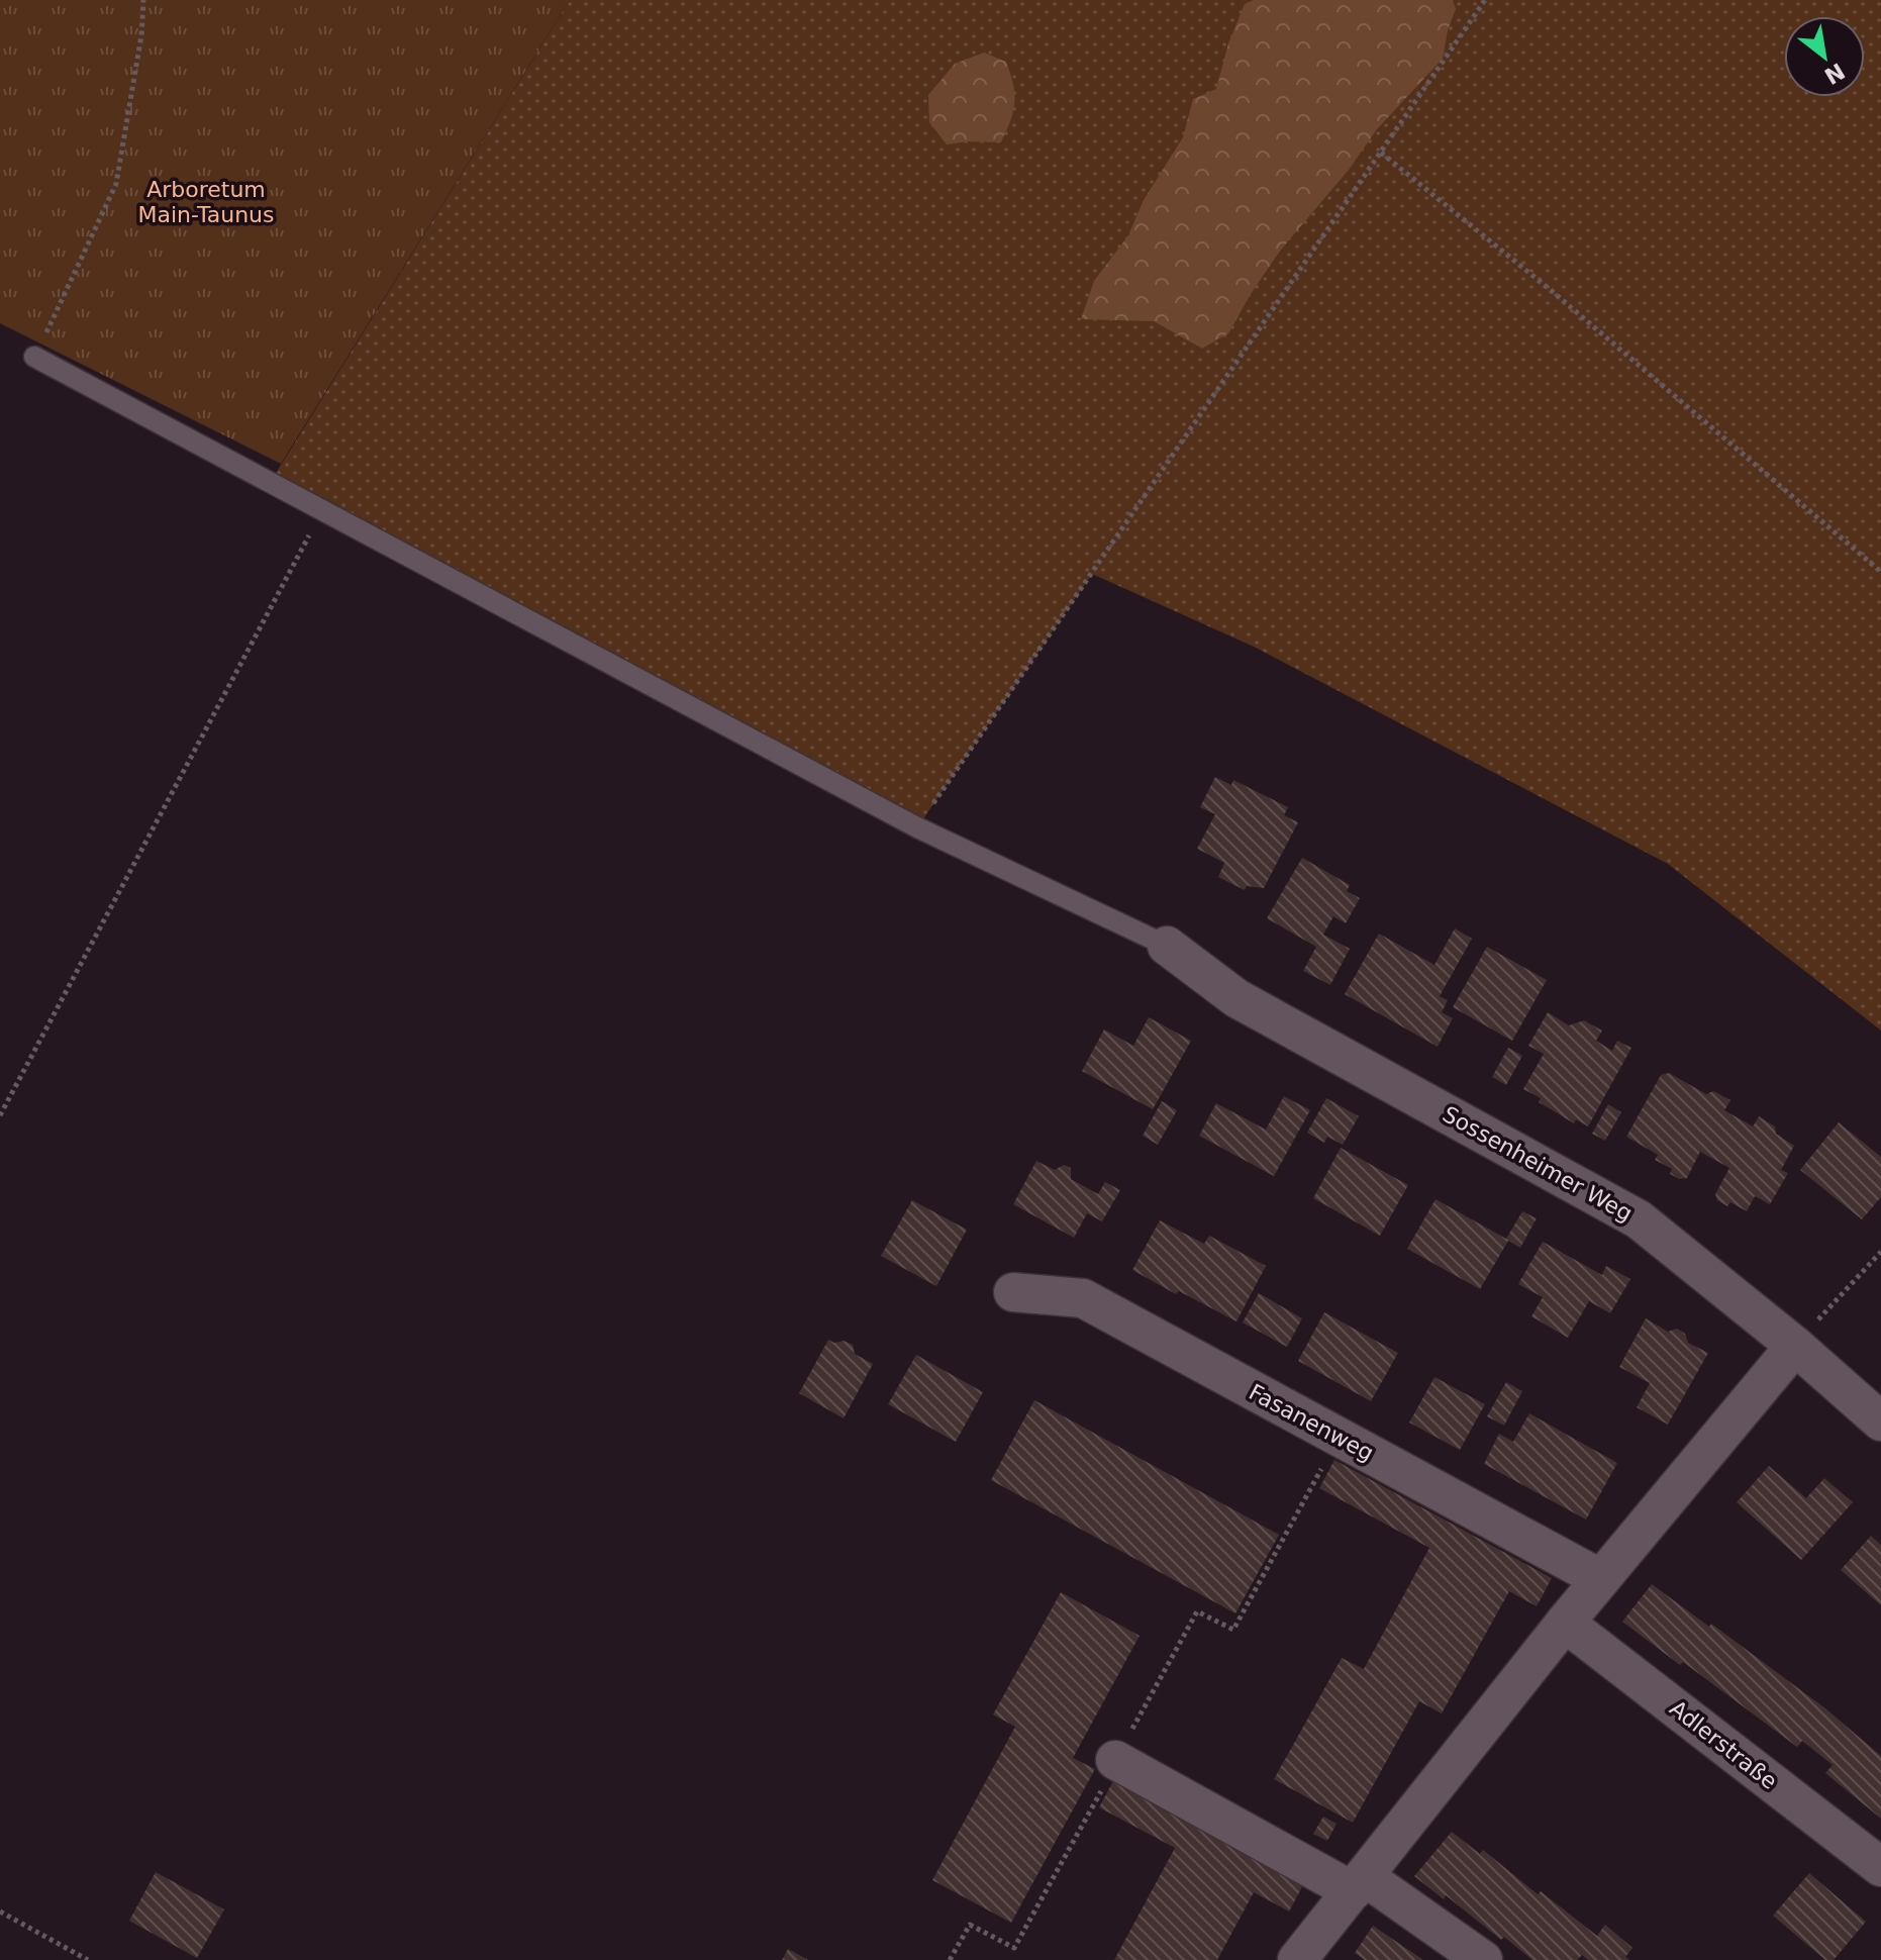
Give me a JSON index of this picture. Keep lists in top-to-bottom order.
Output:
{
  "streets": {
    "street": ["Sossenheimer Weg", "Fasanenweg", "Adlerstraße"]
  },
  "parks": ["Arboretum Main-Taunus"],
  "north": "bottom right"
}
